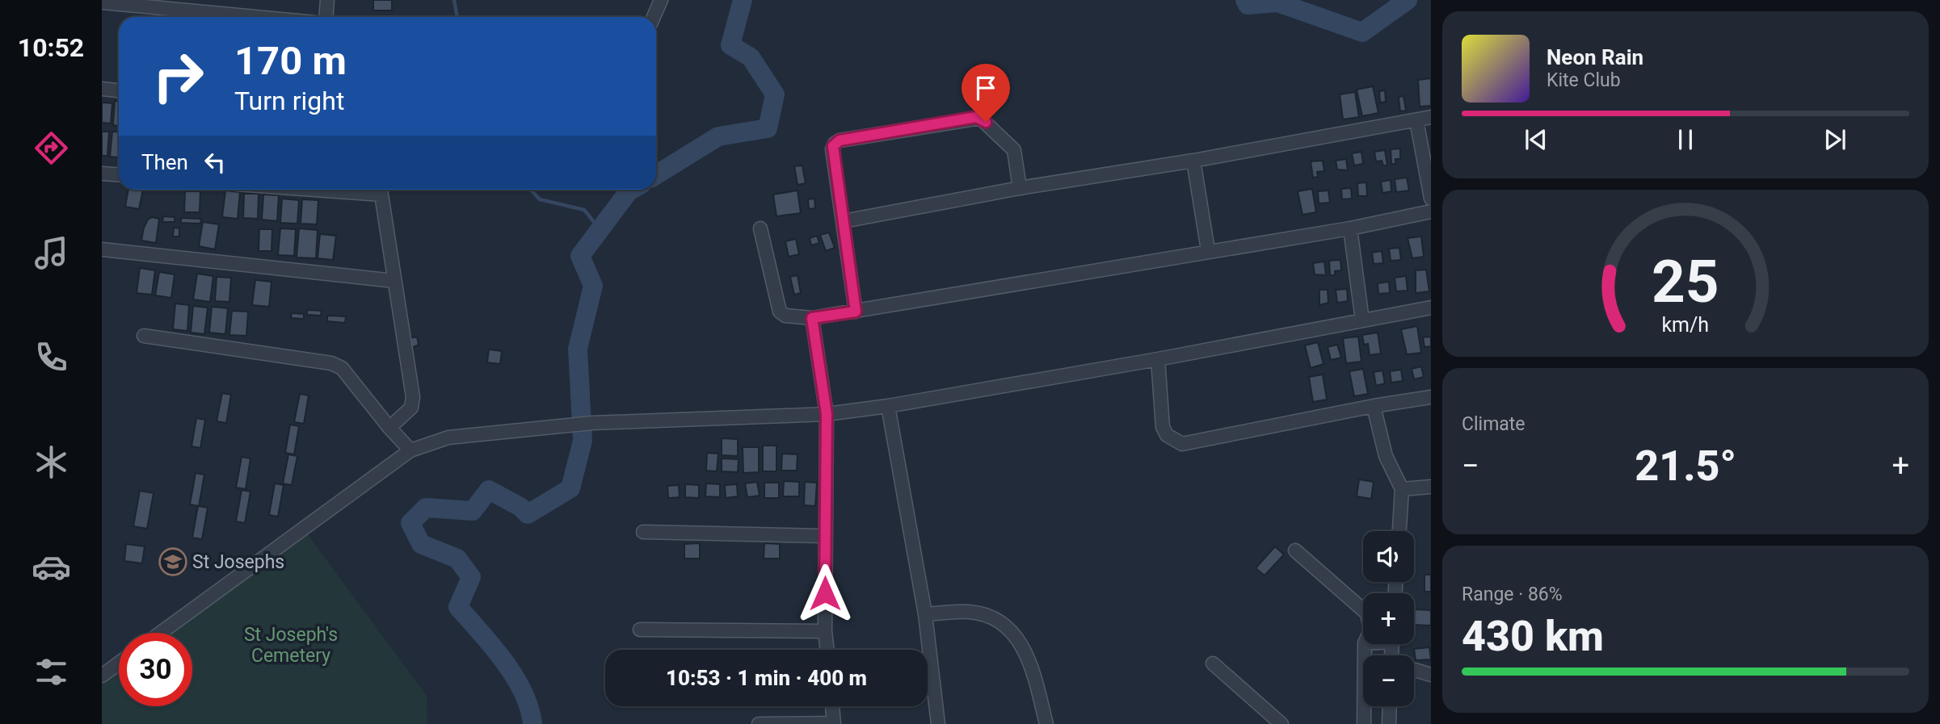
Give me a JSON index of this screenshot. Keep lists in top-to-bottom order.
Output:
{
  "parks": ["St Joseph's Cemetery"],
  "places": {
    "school or university": ["St Josephs"]
  },
  "page": {
    "tabs": "10:52",
    "turn": ["170 m", "Turn right"],
    "song": ["Neon Rain", "Kite Club"],
    "then": "Then",
    "tile": [
      "Climate",
      ["Range · 86%", "430 km"]
    ],
    "heat": ["−", "21.5°", "+"],
    "map_buttons": ["+", "−"],
    "limit": "30",
    "trip": "10:53 · 1 min · 400 m",
    "gauge": ["25", "km/h"]
  }
}
